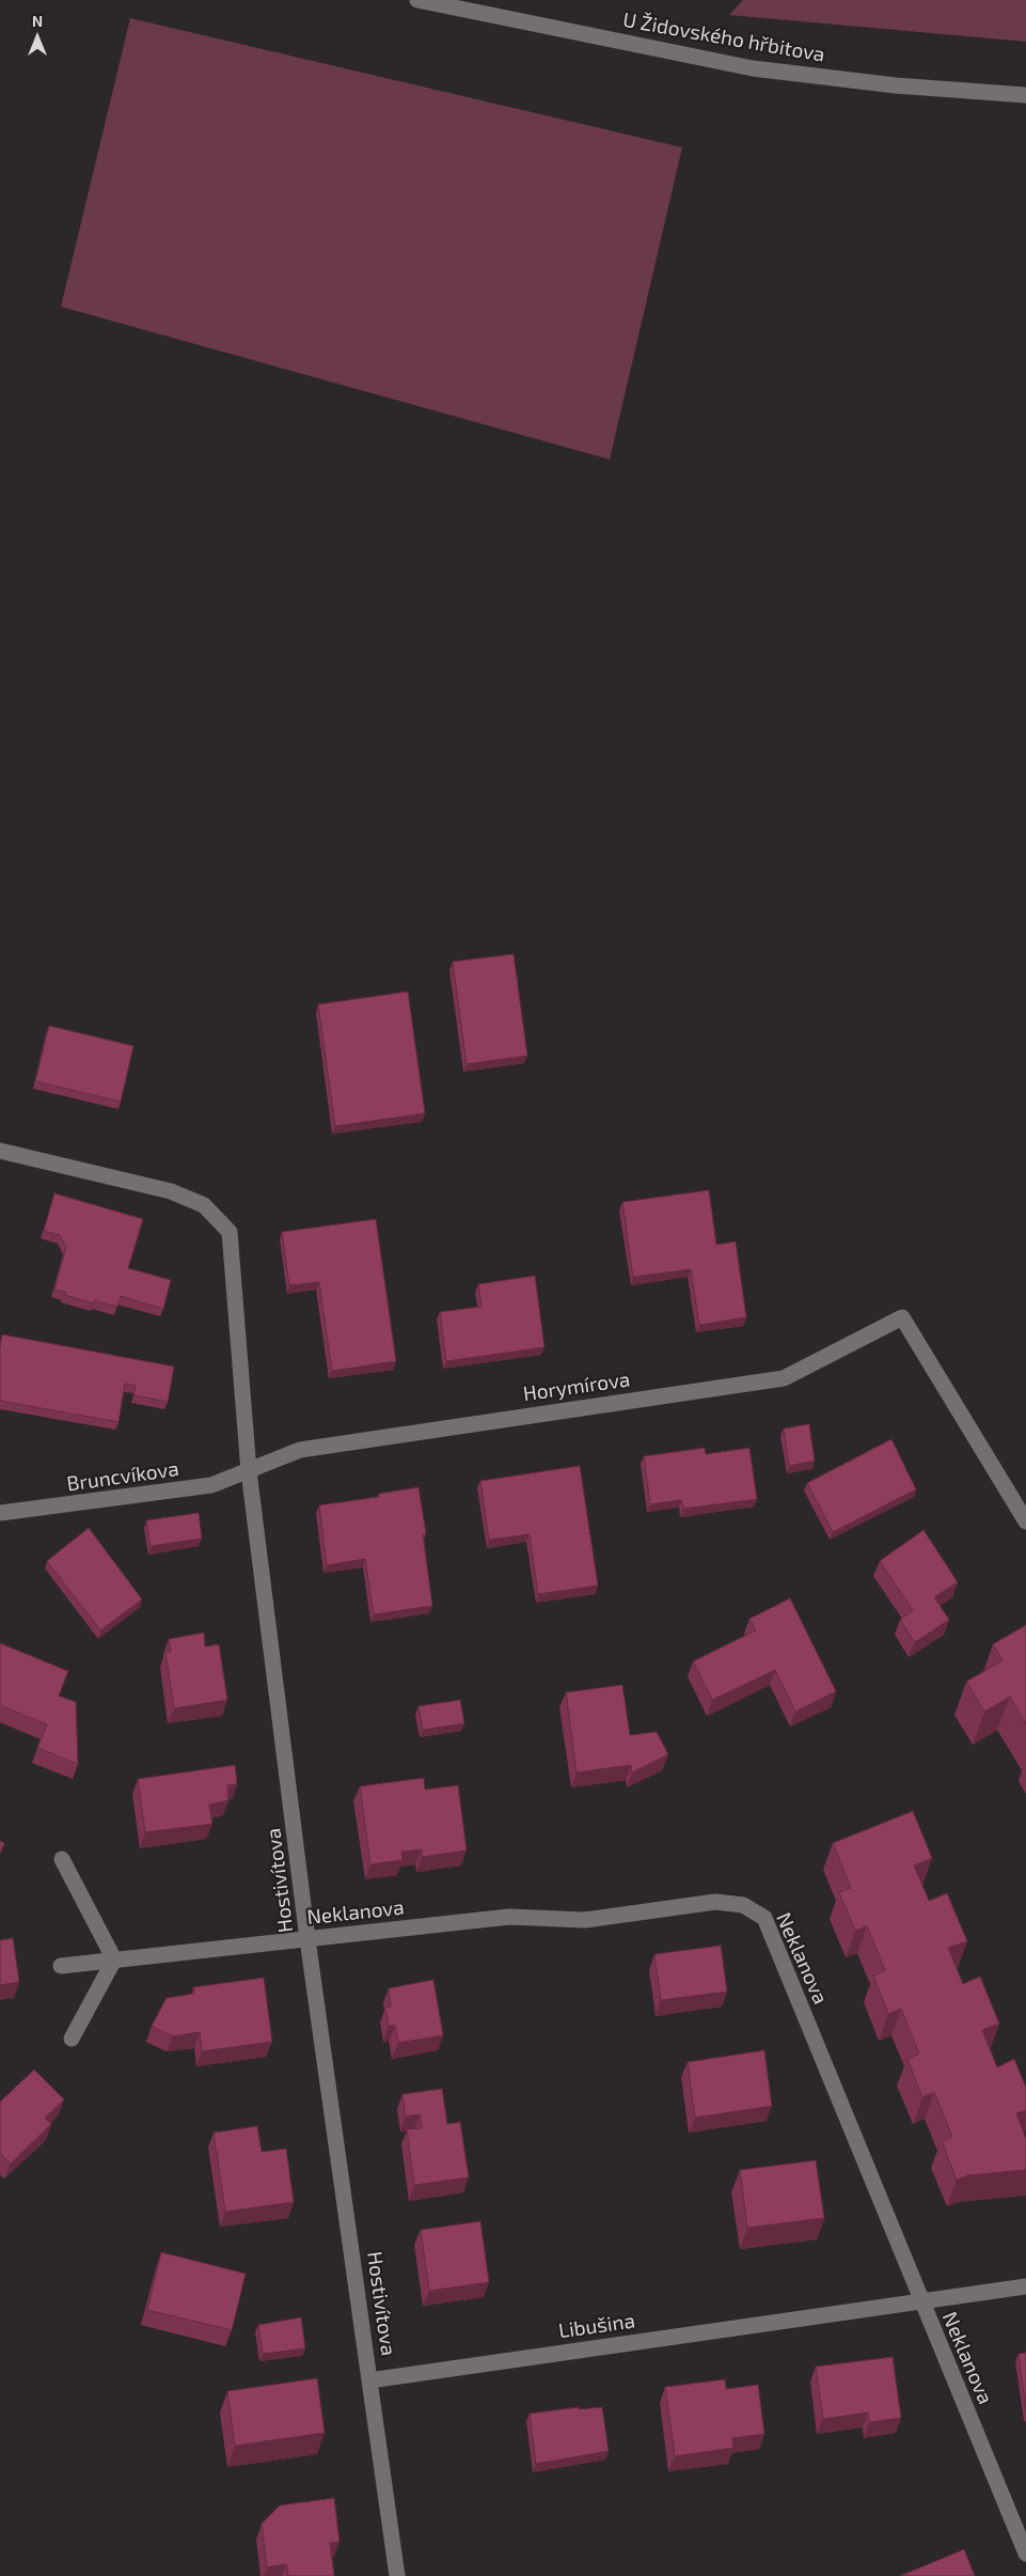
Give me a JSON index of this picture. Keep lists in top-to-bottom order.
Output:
{
  "streets": {
    "street": [
      "U Židovského hřbitova",
      "Horymírova",
      "Bruncvíkova",
      "Hostivítova",
      "Neklanova",
      "Libušina"
    ]
  },
  "crossings": [
    ["Horymírova", "Bruncvíkova"],
    ["Horymírova", "Hostivítova"],
    ["Bruncvíkova", "Hostivítova"],
    ["Hostivítova", "Neklanova"],
    ["Hostivítova", "Libušina"],
    ["Neklanova", "Libušina"]
  ],
  "north": "top"
}
